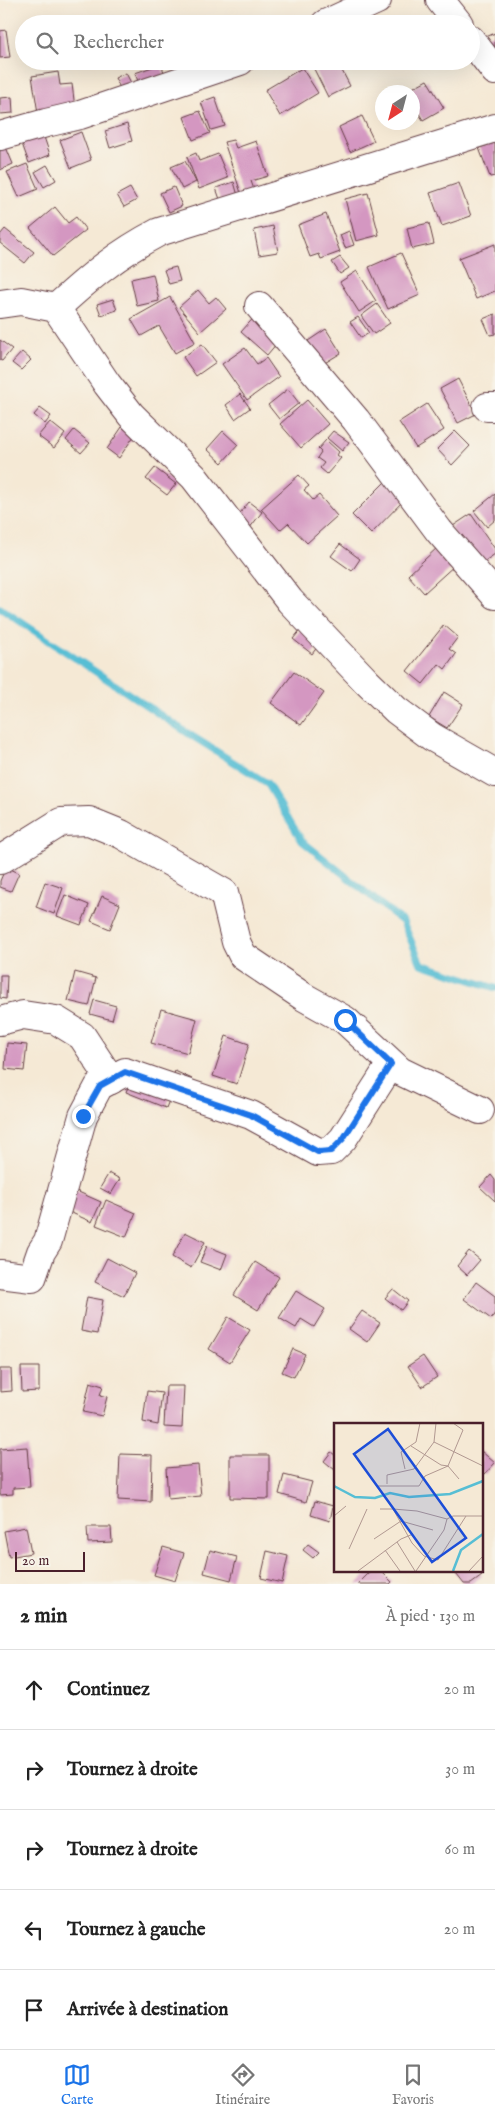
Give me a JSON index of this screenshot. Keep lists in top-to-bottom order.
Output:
{
  "scale_bar": "20 m",
  "north": "bottom left",
  "page": {
    "search": "Rechercher",
    "scale": "20 m",
    "heading": ["2 min", "À pied · 130 m"],
    "list": [
      ["Continuez", "20 m"],
      ["Tournez à droite", "30 m"],
      ["Tournez à droite", "60 m"],
      ["Tournez à gauche", "20 m"],
      "Arrivée à destination"
    ],
    "nav": ["Carte", "Itinéraire", "Favoris"]
  }
}
